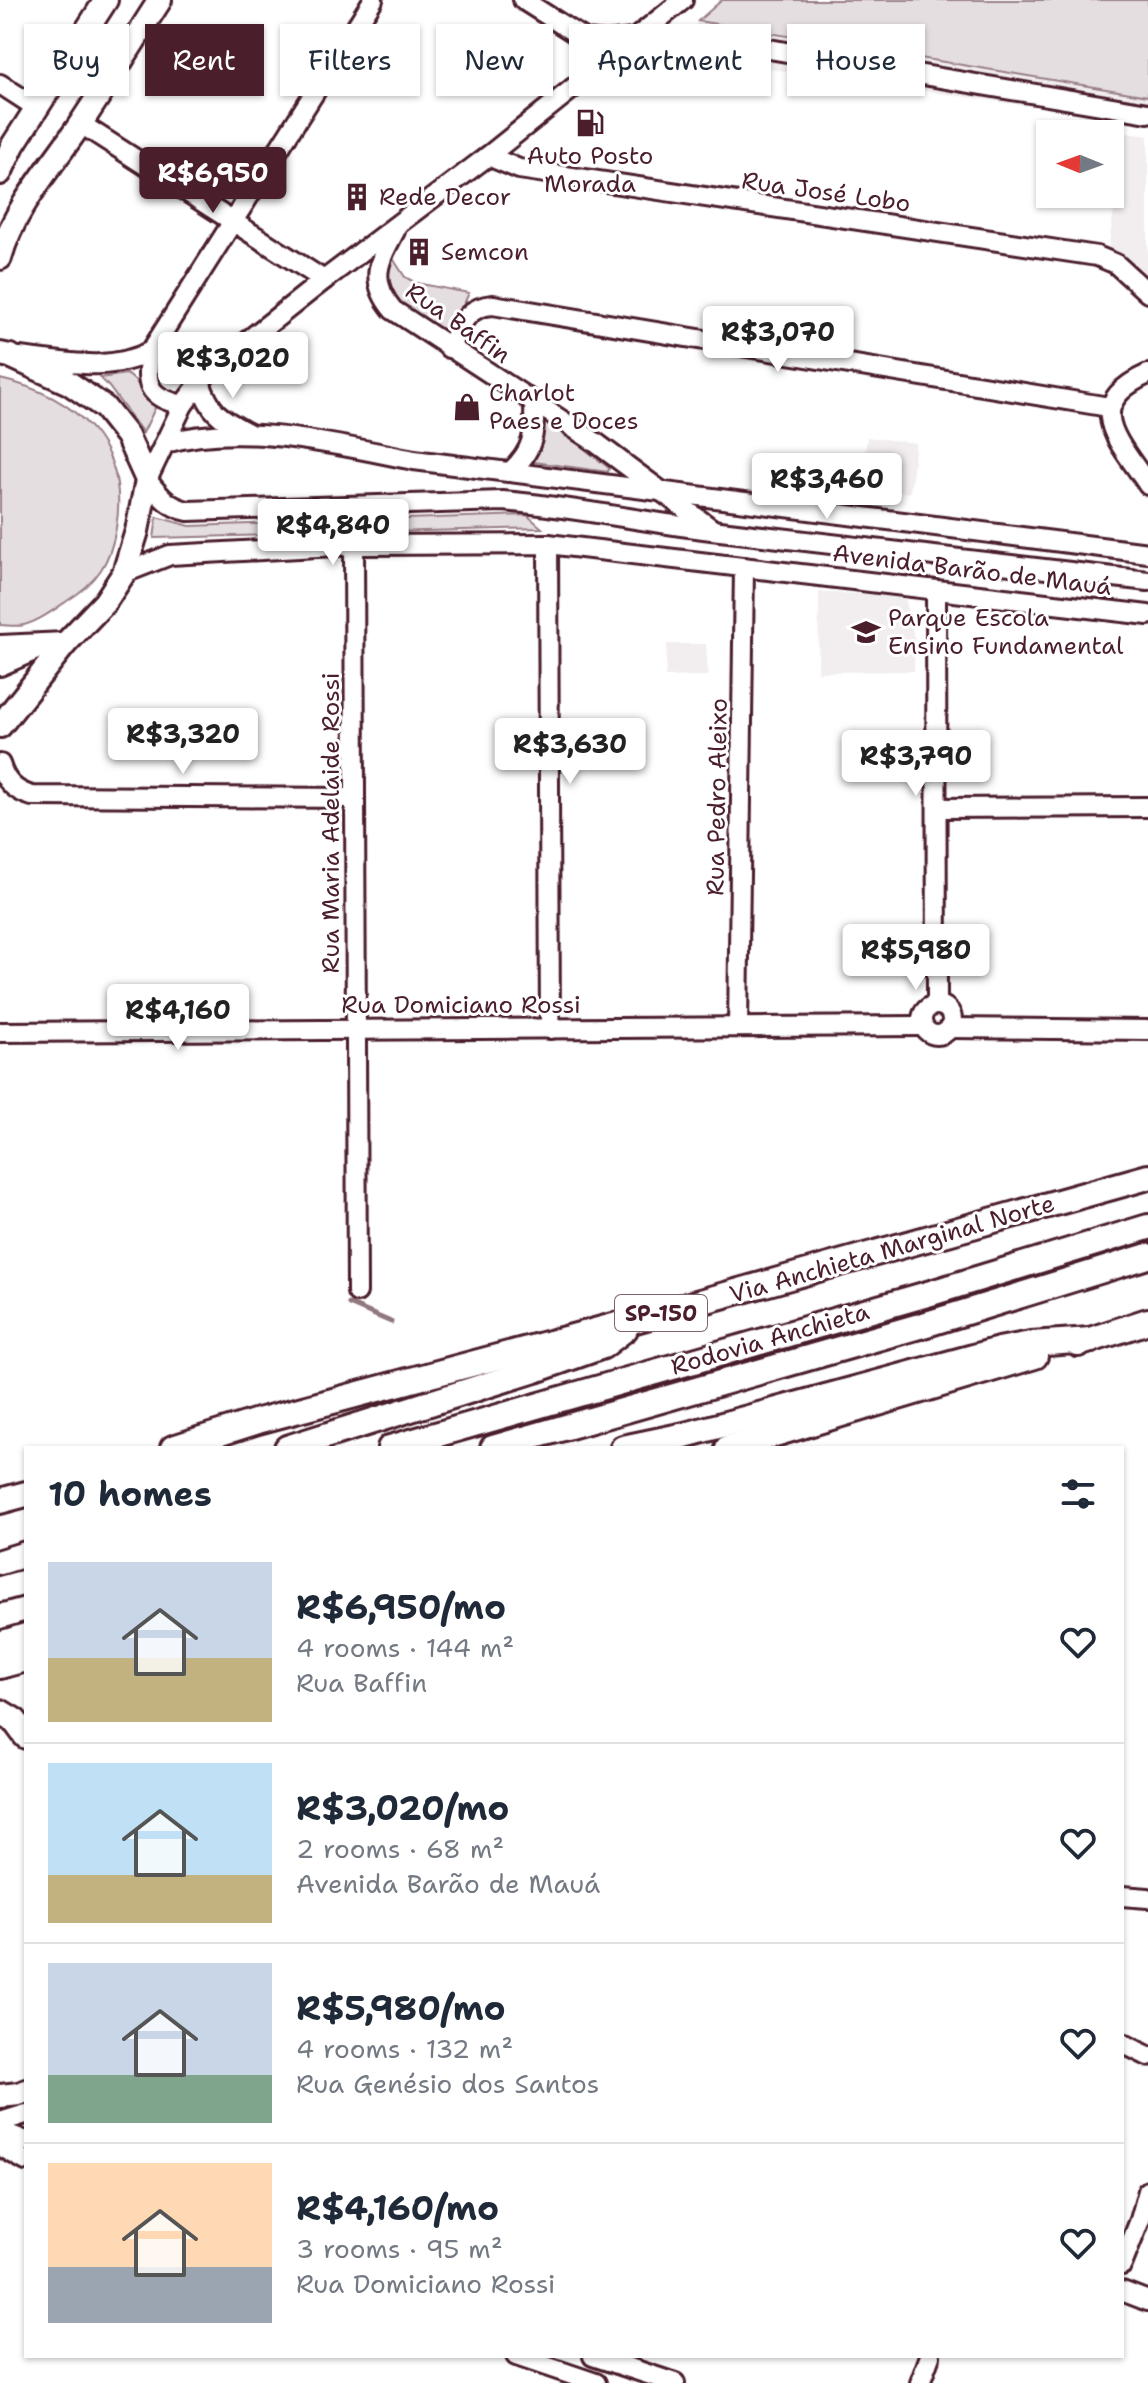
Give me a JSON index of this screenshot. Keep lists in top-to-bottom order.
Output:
{
  "streets": {
    "highway": ["Via Anchieta Marginal Norte", "SP-150", "Rodovia Anchieta"],
    "street": [
      "Rua José Lobo",
      "Rua Baffin",
      "Avenida Barão de Mauá",
      "Rua Pedro Aleixo",
      "Rua Maria Adelaide Rossi",
      "Rua Domiciano Rossi"
    ]
  },
  "crossings": [
    ["Rua Baffin", "Avenida Barão de Mauá"],
    ["Avenida Barão de Mauá", "Rua Pedro Aleixo"],
    ["Avenida Barão de Mauá", "Rua Maria Adelaide Rossi"],
    ["Rua Pedro Aleixo", "Rua Domiciano Rossi"],
    ["Rua Maria Adelaide Rossi", "Rua Domiciano Rossi"]
  ],
  "places": {
    "fuel station": ["Auto Posto Morada"],
    "building": ["Rede Decor", "Semcon"],
    "shop": ["Charlot Paes e Doces"],
    "school or university": ["Parque Escola Ensino Fundamental"]
  },
  "north": "left",
  "page": {
    "chip": [
      "Buy",
      "Rent",
      "Filters",
      "New",
      "Apartment",
      "House"
    ],
    "price": [
      "R$6,950",
      "R$3,070",
      "R$3,020",
      "R$3,460",
      "R$4,840",
      "R$3,320",
      "R$3,630",
      "R$3,790",
      "R$5,980",
      "R$4,160"
    ],
    "heading": "10 homes",
    "list": [
      {
        "name": "R$6,950/mo",
        "note": "4 rooms · 144 m² · Rua Baffin"
      },
      {
        "name": "R$3,020/mo",
        "note": "2 rooms · 68 m² · Avenida Barão de Mauá"
      },
      {
        "name": "R$5,980/mo",
        "note": "4 rooms · 132 m² · Rua Genésio dos Santos"
      },
      {
        "name": "R$4,160/mo",
        "note": "3 rooms · 95 m² · Rua Domiciano Rossi"
      }
    ]
  }
}
